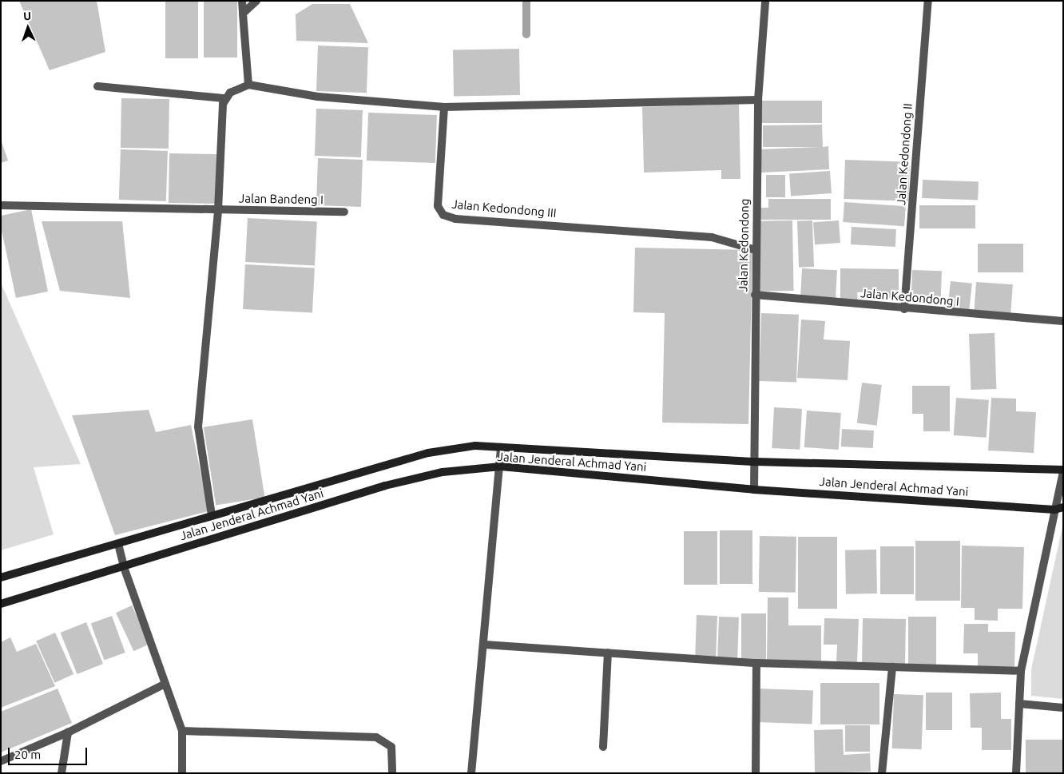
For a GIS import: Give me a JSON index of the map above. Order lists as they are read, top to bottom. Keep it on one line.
{"streets":{"main road":["Jalan Jenderal Achmad Yani"],"street":["Jalan Kedondong II","Jalan Bandeng I","Jalan Kedondong III","Jalan Kedondong","Jalan Kedondong I"]},"crossings":[["Jalan Kedondong II","Jalan Kedondong I"],["Jalan Kedondong III","Jalan Kedondong"],["Jalan Kedondong","Jalan Kedondong I"],["Jalan Kedondong","Jalan Jenderal Achmad Yani"]],"scale_bar":"20 m","north":"top"}
